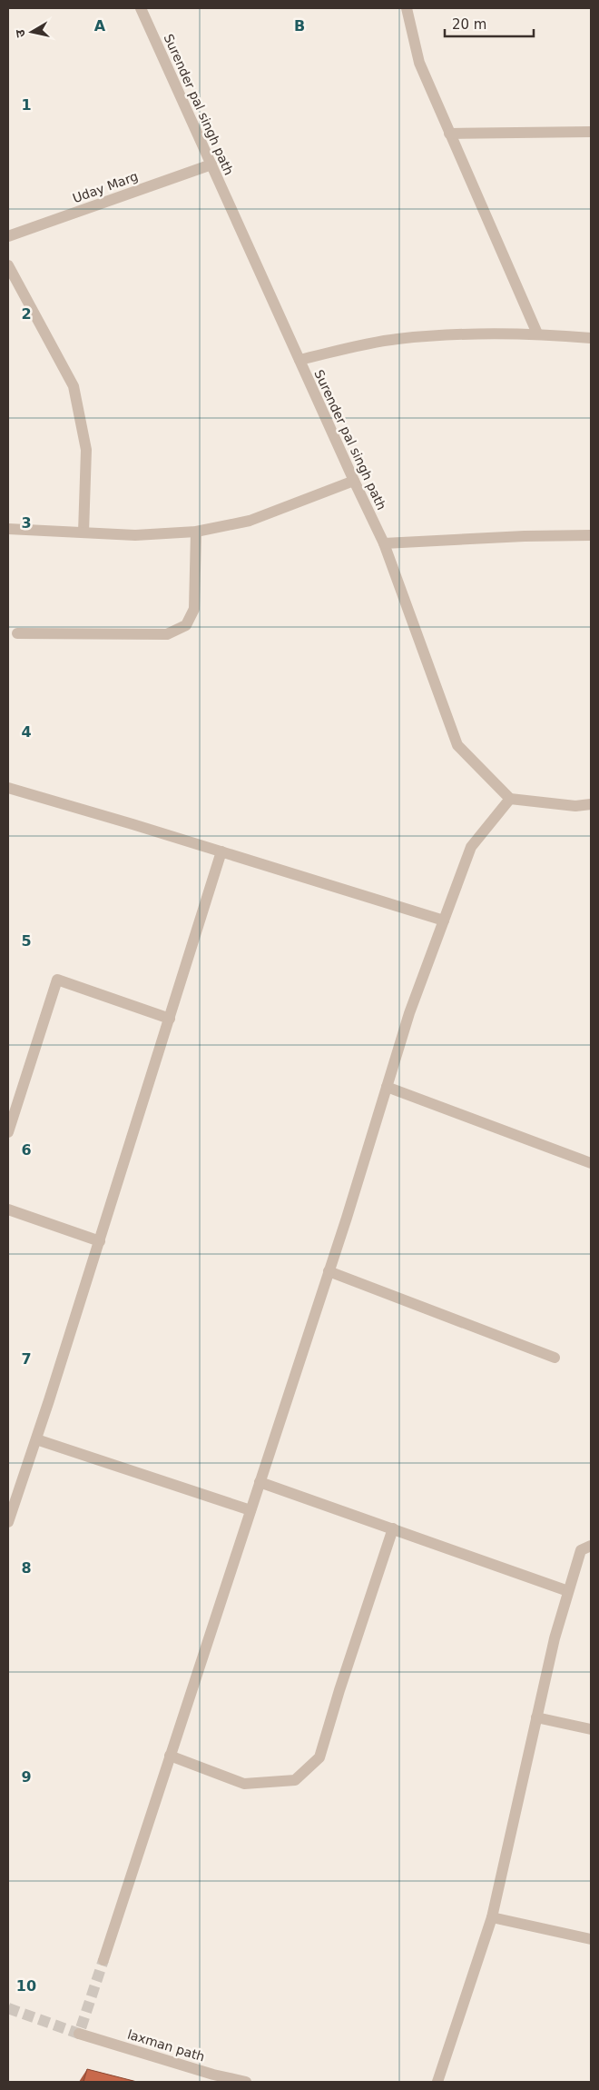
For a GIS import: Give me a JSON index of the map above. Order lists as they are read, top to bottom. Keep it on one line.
{"streets":{"street":["Surender pal singh path","Uday Marg","laxman path"]},"crossings":[["Surender pal singh path","Uday Marg"]],"scale_bar":"20 m","north":"left","grid":{"columns":["A","B"],"rows":["1","2","3","4","5","6","7","8","9","10"]}}
